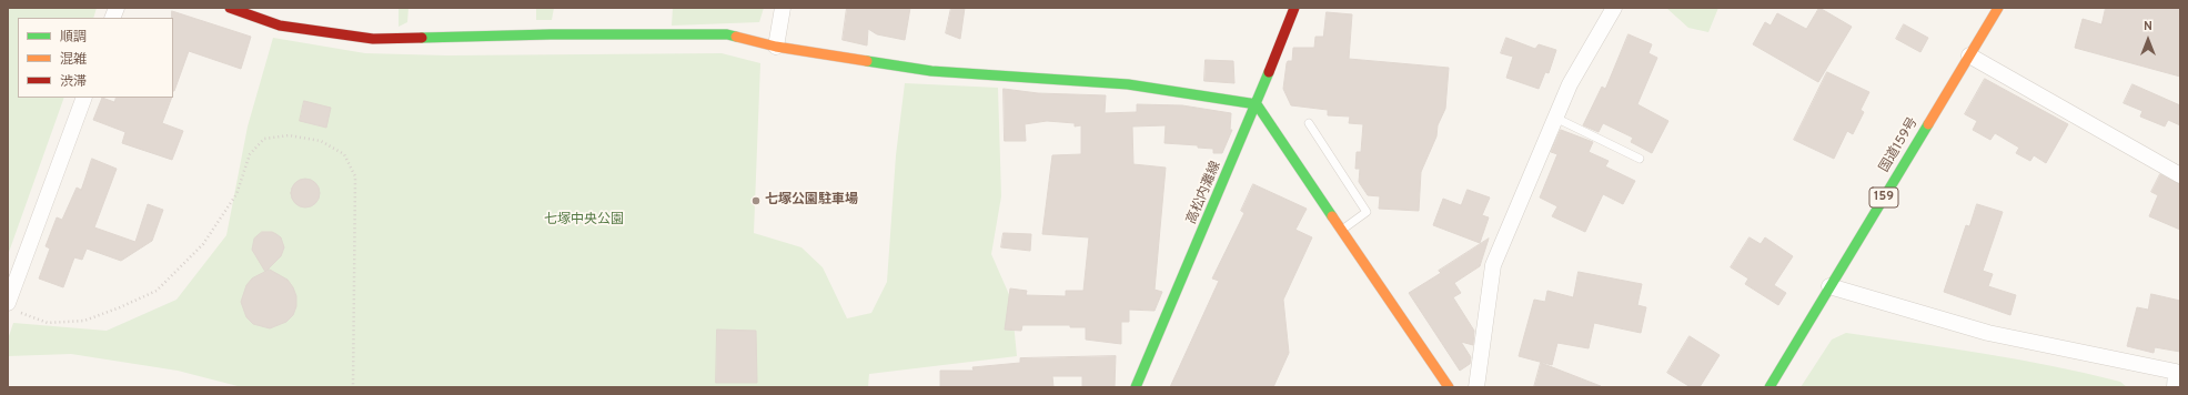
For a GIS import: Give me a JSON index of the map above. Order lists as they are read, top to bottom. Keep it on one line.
{"streets":{"main road":["国道159号","高松内灘線","159"]},"parks":["七塚中央公園"],"places":["七塚公園駐車場"],"legend":["順調","混雑","渋滞"],"north":"top"}
